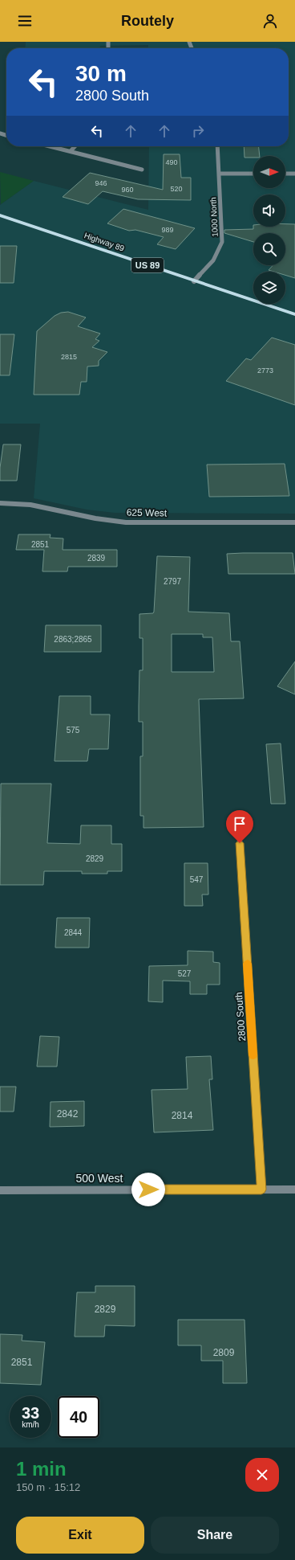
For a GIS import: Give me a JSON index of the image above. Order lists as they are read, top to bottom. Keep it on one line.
{"streets":{"main road":["Highway 89","US 89"],"street":["1000 North","625 West","2800 South","500 West"]},"crossings":[["1000 North","Highway 89"],["2800 South","500 West"]],"house_numbers":["490","946","520","960","989","2815","2773","2851","2839","2797","2863;2865","575","2829","547","2844","527","2842","2814","2829","2809","2851"],"north":"right","page":{"header":"Routely","turn":["30 m","2800 South"],"speed":"33 km/h","limit":"40","heading":["1 min","150 m · 15:12"],"buttons":["Exit","Share"]}}
